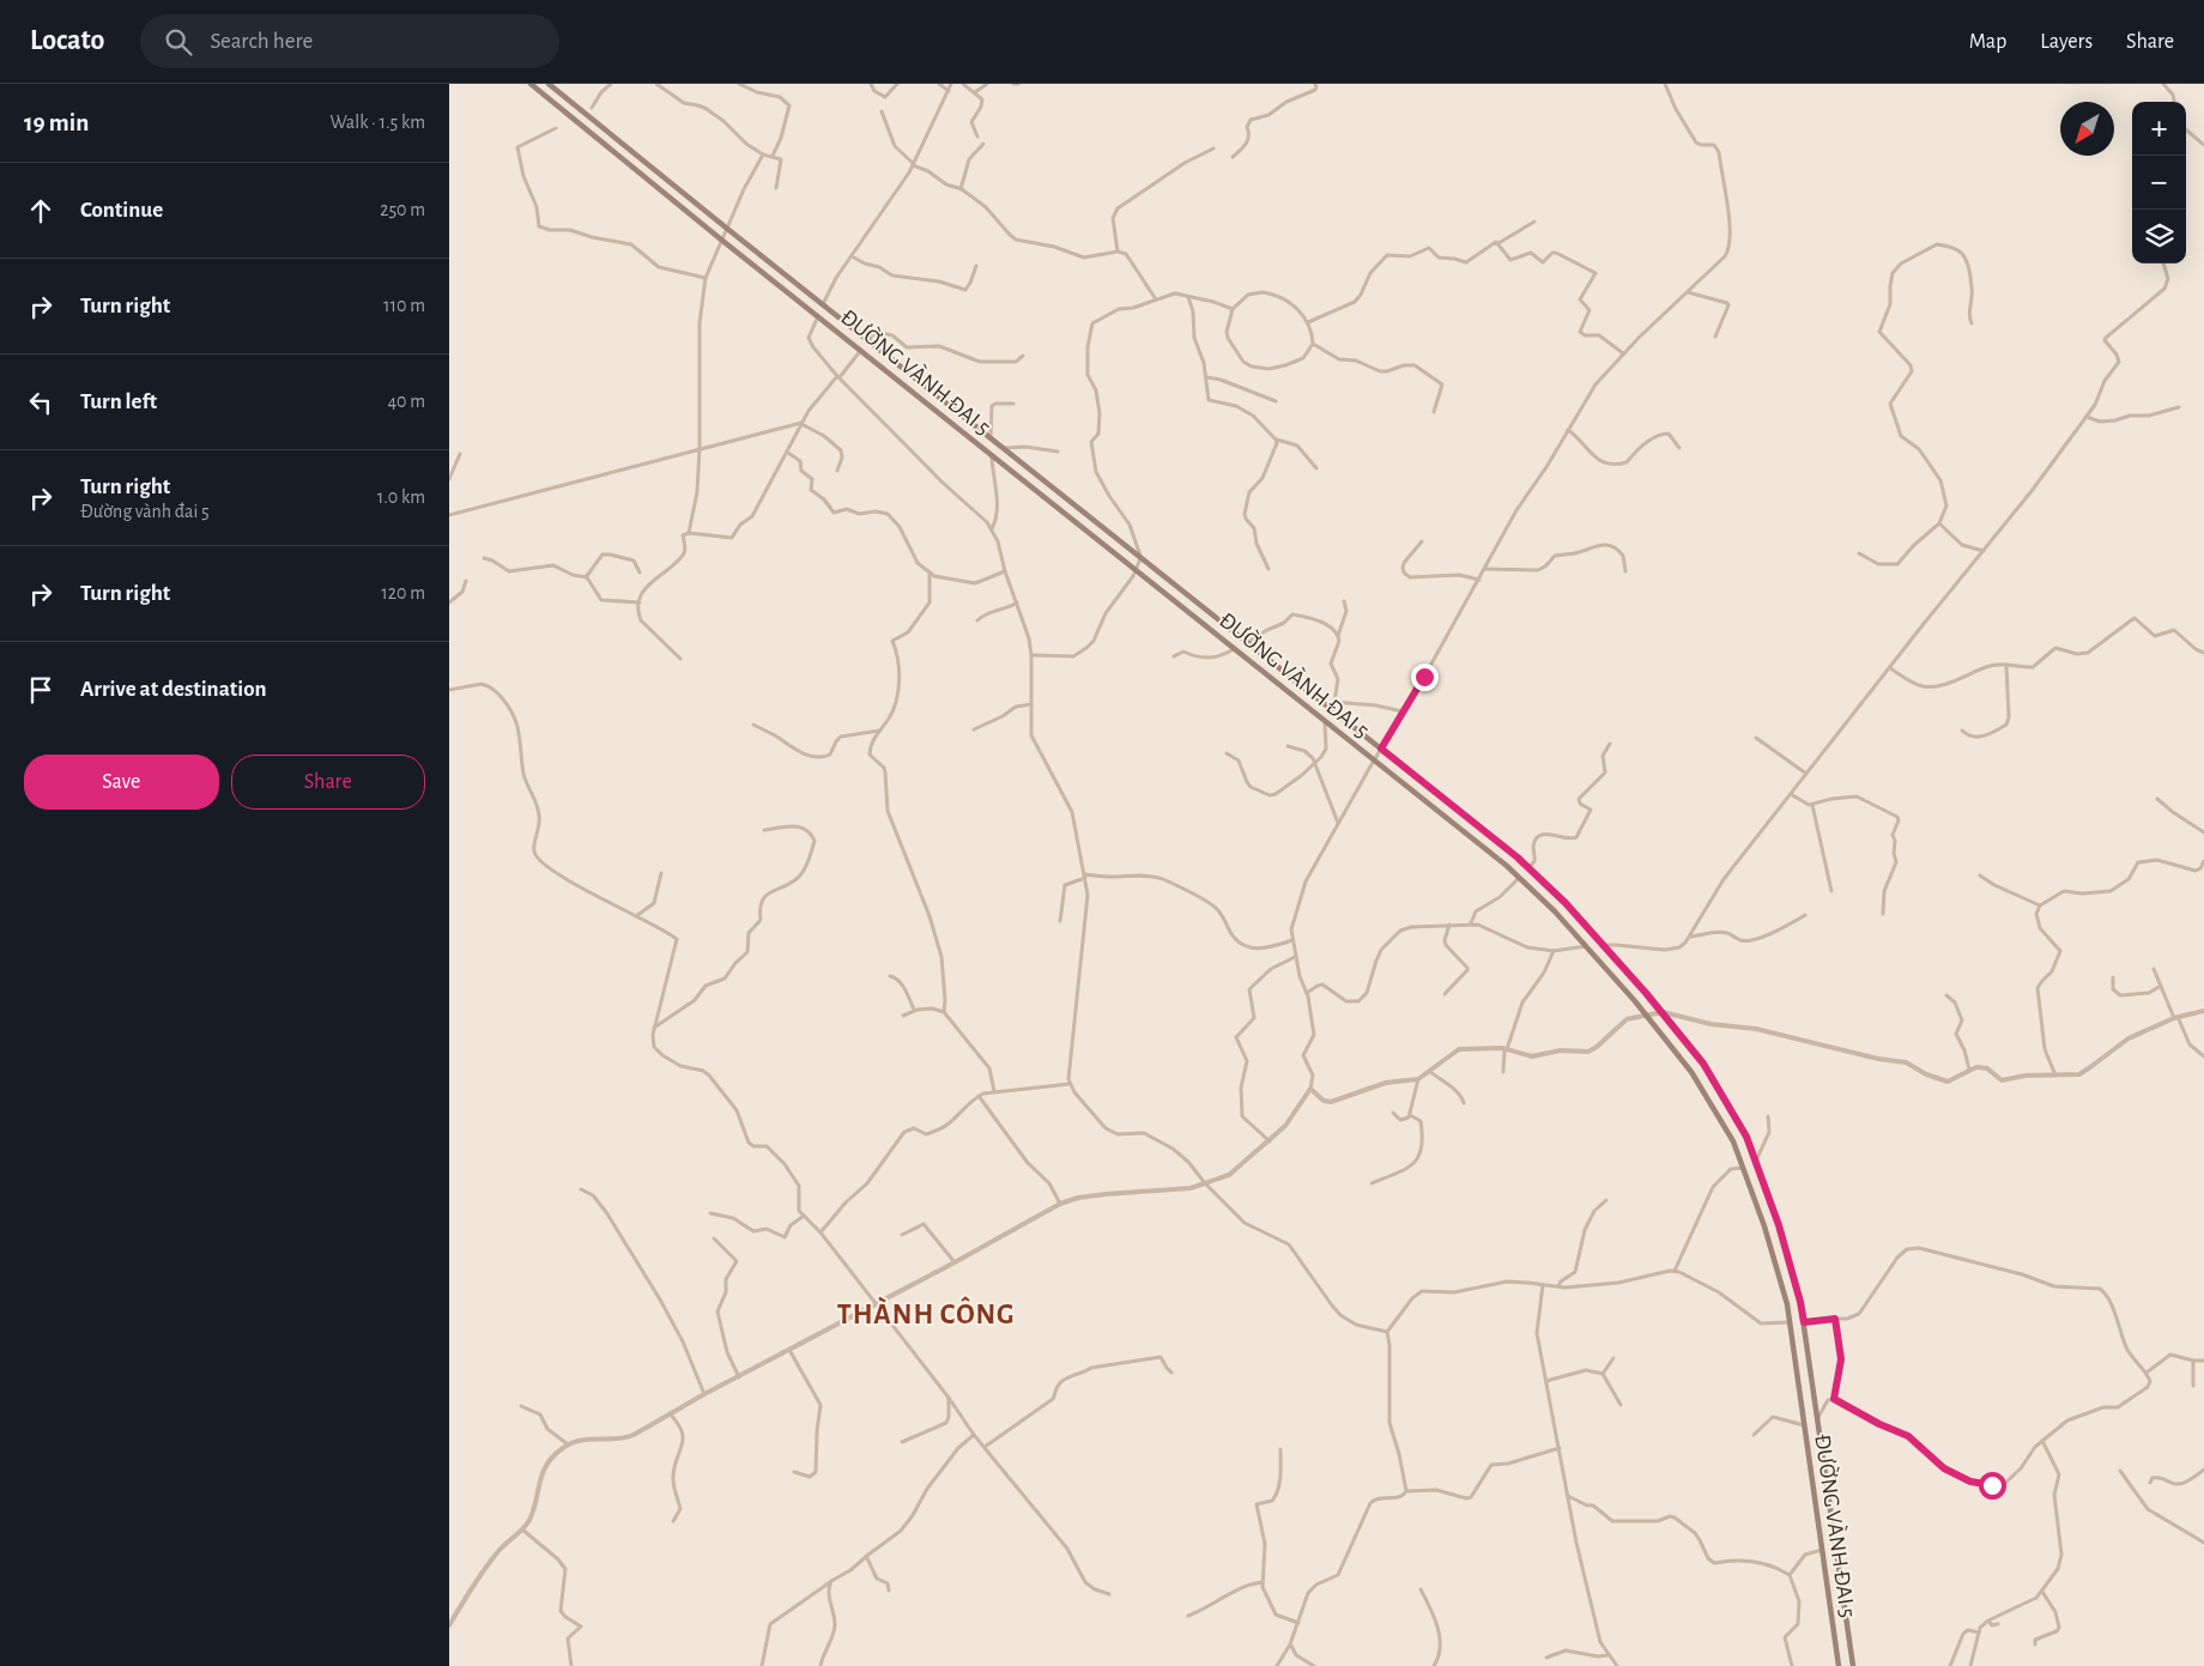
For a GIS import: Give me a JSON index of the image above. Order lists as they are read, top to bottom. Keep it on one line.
{"streets":{"main road":["ĐƯỜNG VÀNH ĐAI 5"]},"districts":["THÀNH CÔNG"],"north":"bottom left","page":{"header":"Locato","search":"Search here","nav":["Map","Layers","Share"],"heading":["19 min","Walk · 1.5 km"],"map_buttons":["+","−"],"list":[["Continue","250 m"],["Turn right","110 m"],["Turn left","40 m"],["Turn right","Đường vành đai 5","1.0 km"],["Turn right","120 m"],"Arrive at destination"],"buttons":["Save","Share"]}}
